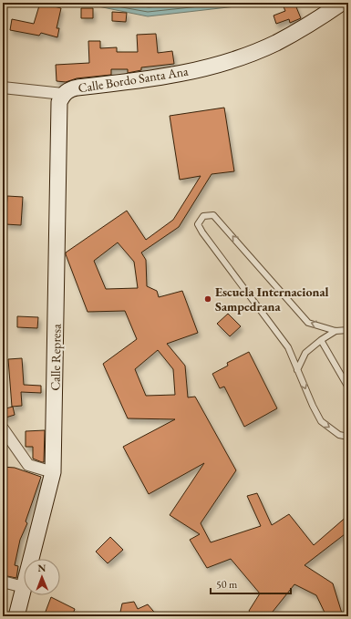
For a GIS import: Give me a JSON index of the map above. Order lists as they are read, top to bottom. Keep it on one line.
{"streets":{"street":["Calle Bordo Santa Ana","Calle Represa"]},"crossings":[["Calle Bordo Santa Ana","Calle Represa"]],"places":["Escuela Internacional Sampedrana"],"scale_bar":"50 m","north":"top"}
